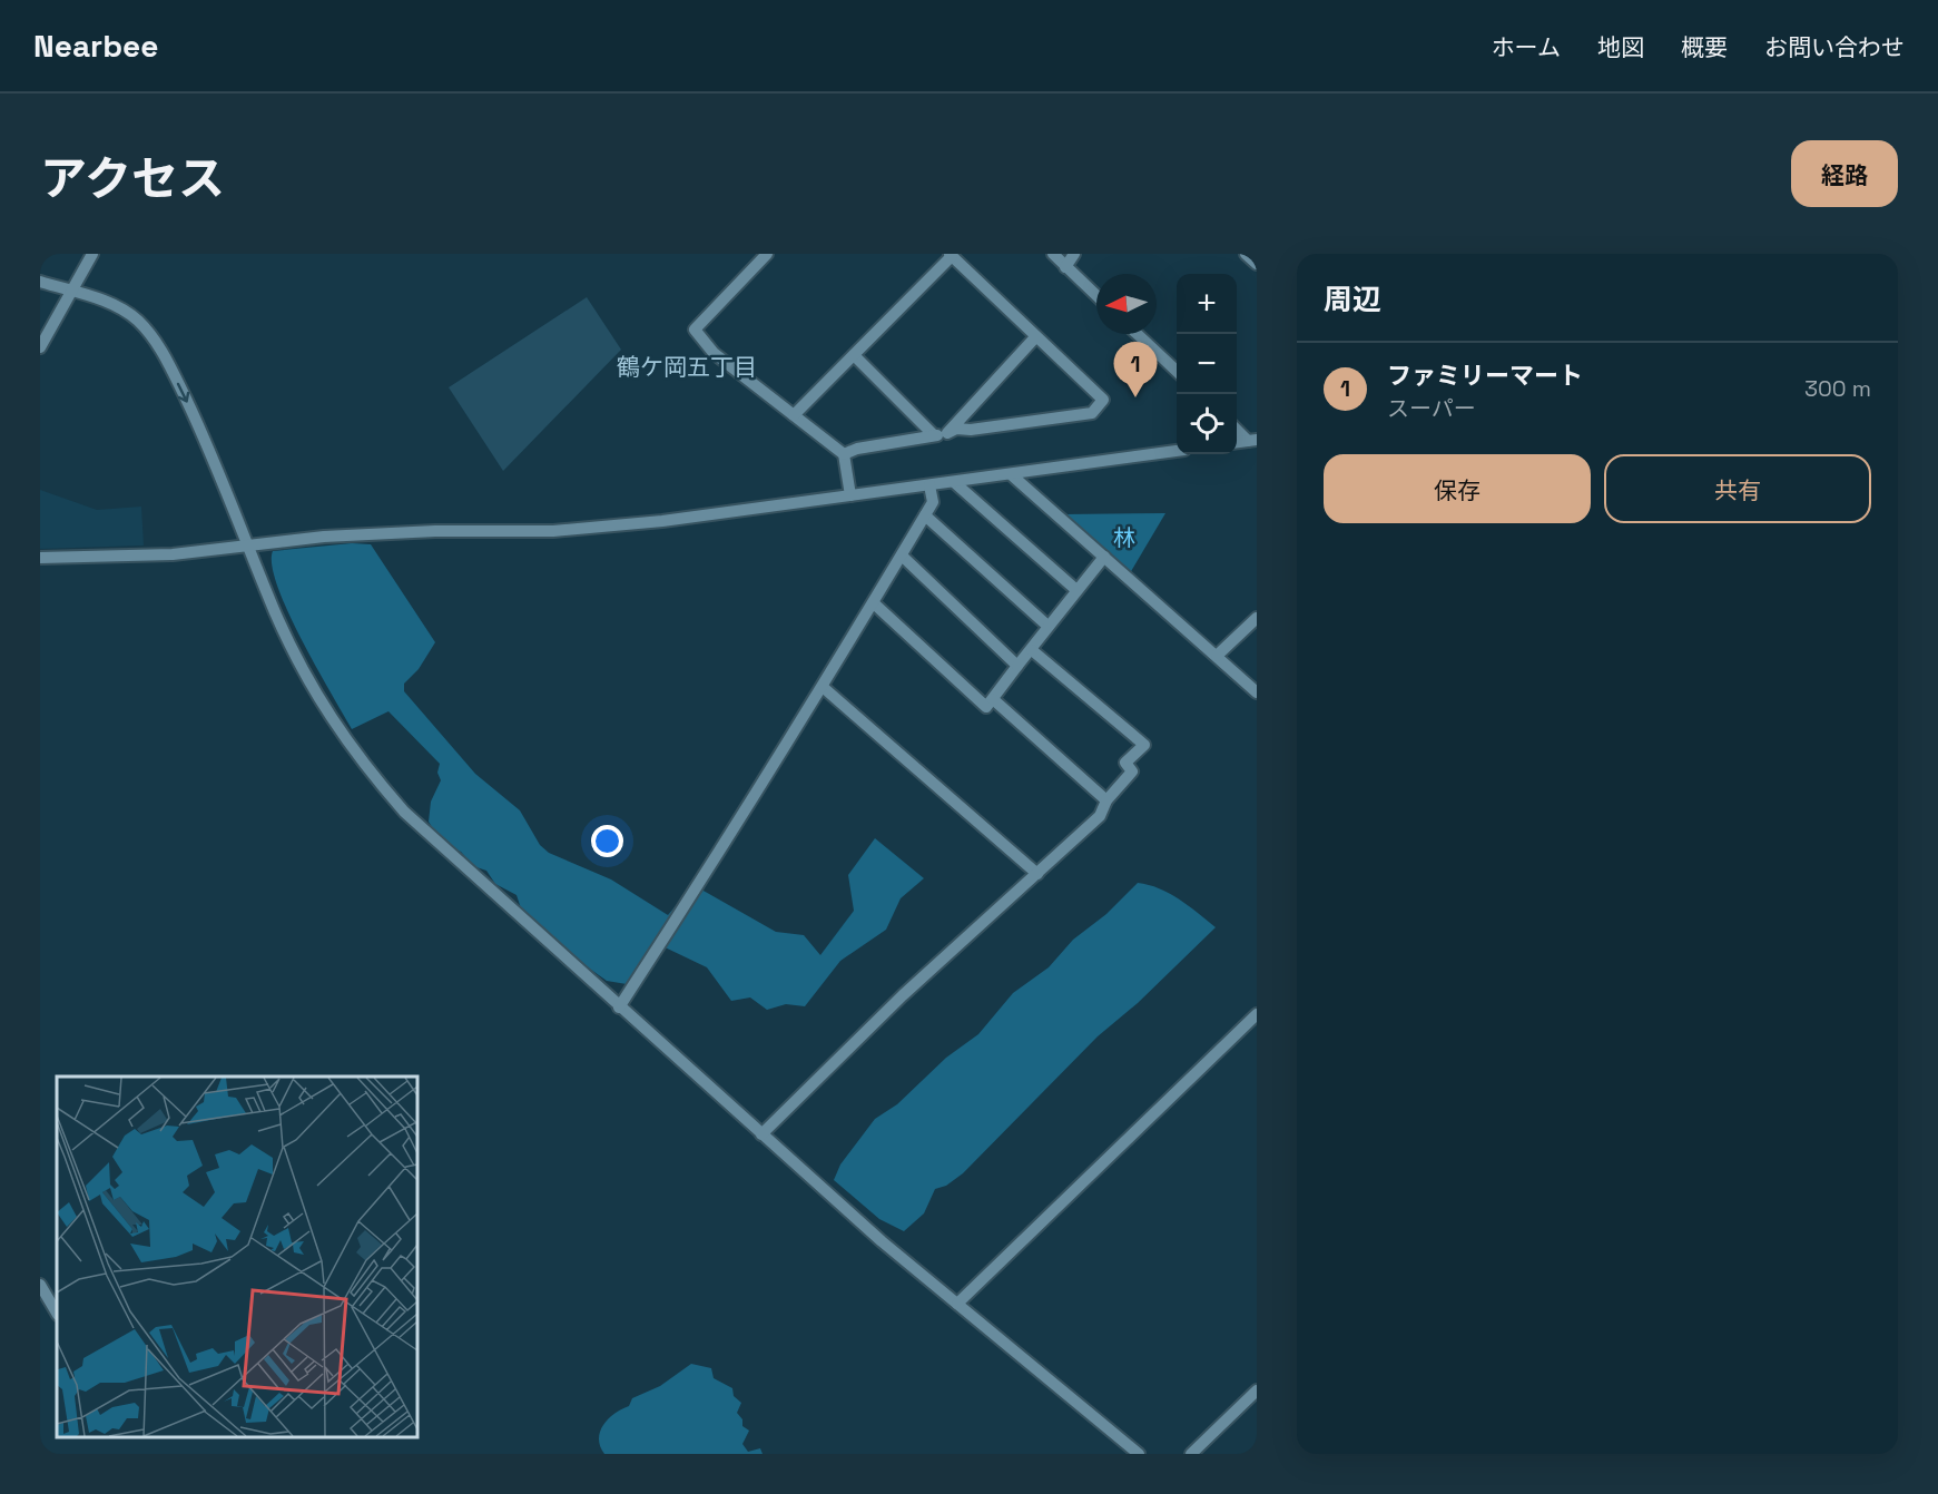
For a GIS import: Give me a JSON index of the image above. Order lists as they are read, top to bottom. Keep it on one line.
{"districts":["鶴ケ岡五丁目"],"parks":["林"],"north":"left","page":{"header":"Nearbee","nav":["ホーム","地図","概要","お問い合わせ"],"title":"アクセス","buttons":["経路",["保存","共有"]],"heading":"周辺","map_buttons":["+","−"],"list":[{"mark":"1","name":"ファミリーマート","note":"スーパー","value":"300 m"}],"pins":"1"}}
